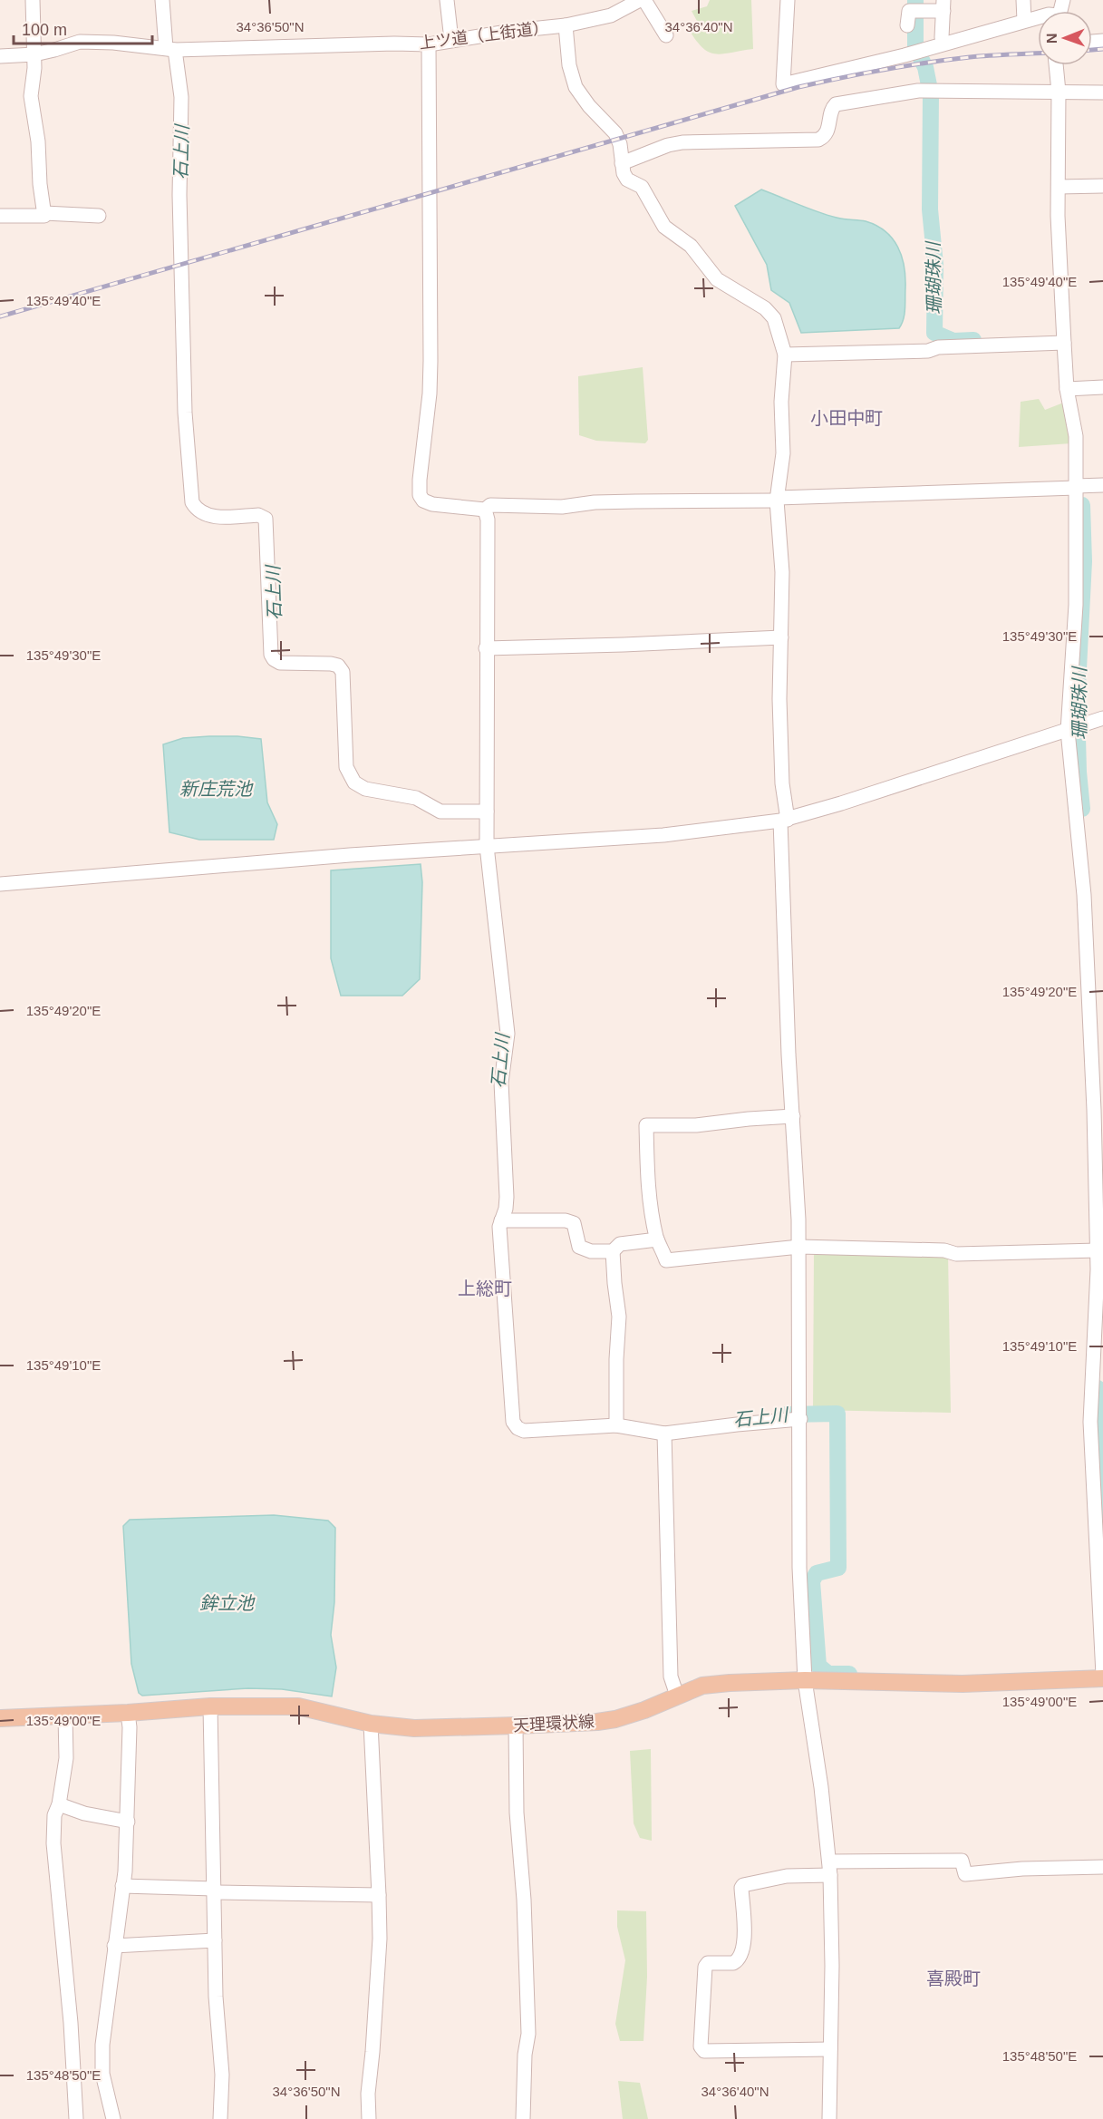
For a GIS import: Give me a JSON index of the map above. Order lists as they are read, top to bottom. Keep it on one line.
{"streets":{"main road":["天理環状線"],"street":["上ツ道（上街道）"]},"districts":["小田中町","上総町","喜殿町"],"water":["石上川","珊瑚珠川","新庄荒池","鉾立池"],"scale_bar":"100 m","north":"left","coordinates":["34°36'50\"N","34°36'40\"N","135°49'40\"E","135°49'30\"E","135°49'20\"E","135°49'10\"E","135°49'00\"E","135°48'50\"E"]}
